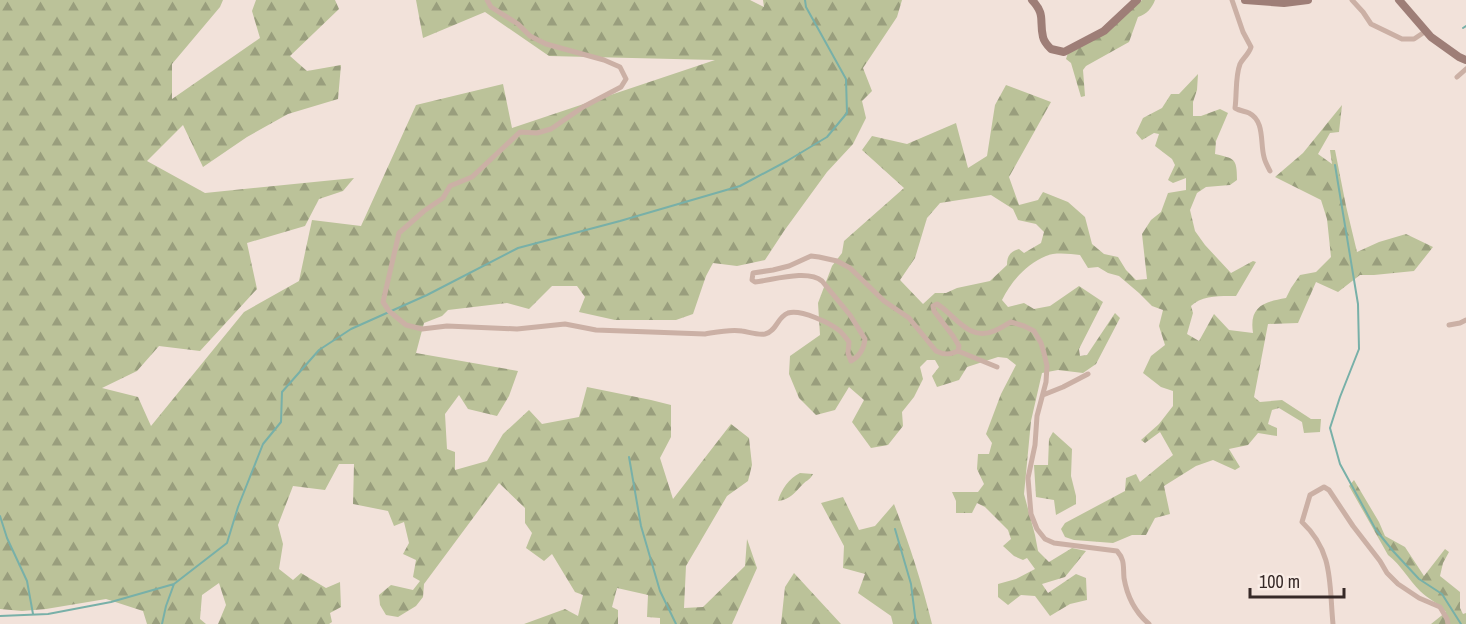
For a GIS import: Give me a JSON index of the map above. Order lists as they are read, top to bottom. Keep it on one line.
{"scale_bar":"100 m"}
